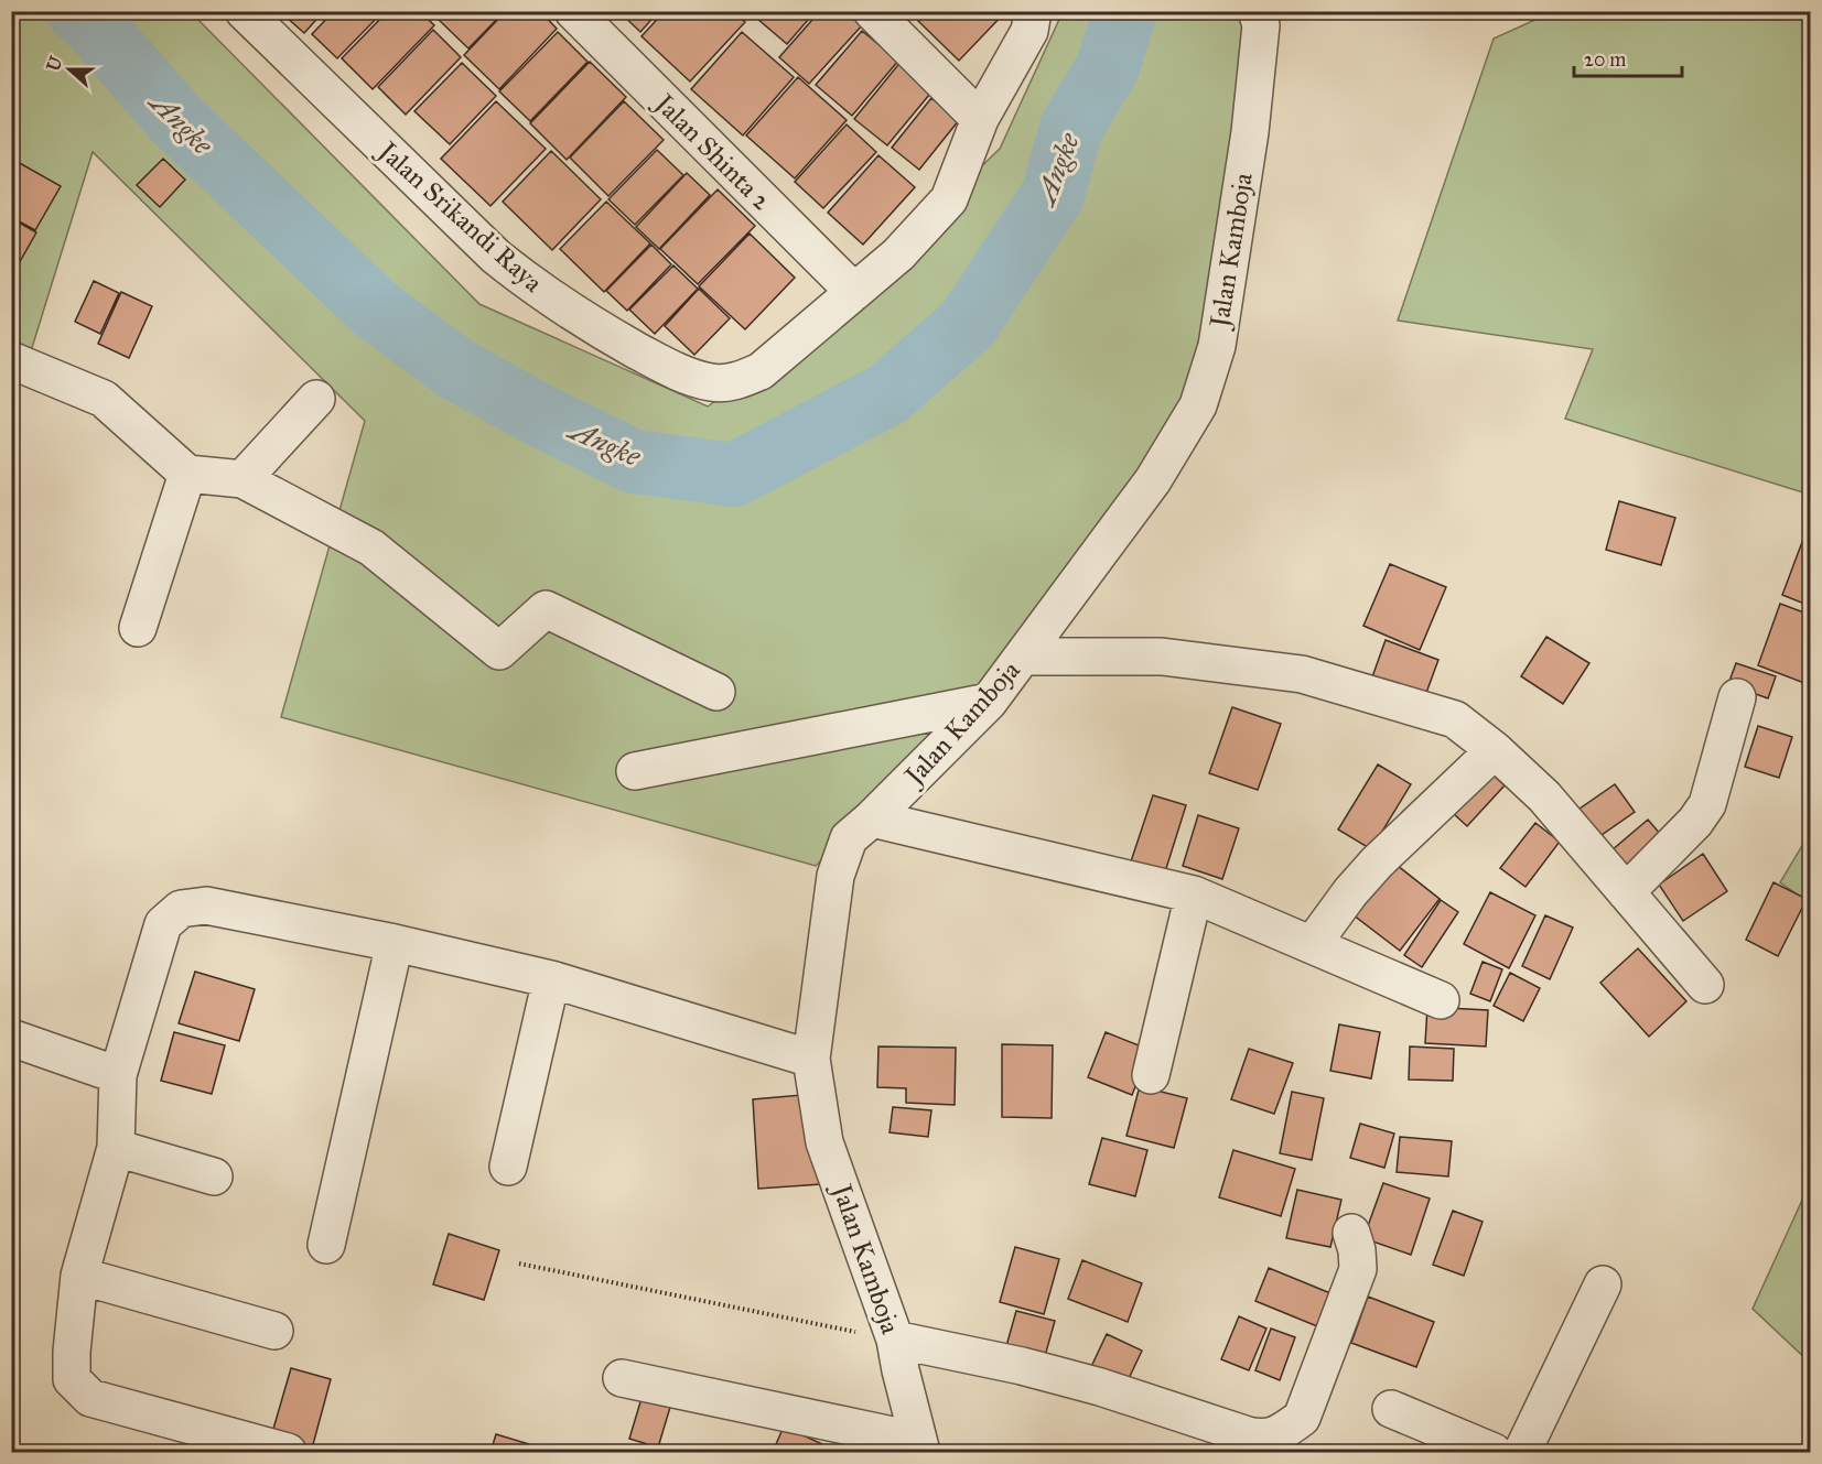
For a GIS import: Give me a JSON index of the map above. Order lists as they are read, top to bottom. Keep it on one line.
{"streets":{"street":["Jalan Shinta 2","Jalan Srikandi Raya","Jalan Kamboja"]},"crossings":[["Jalan Shinta 2","Jalan Srikandi Raya"]],"water":["Angke"],"scale_bar":"20 m","north":"left"}
